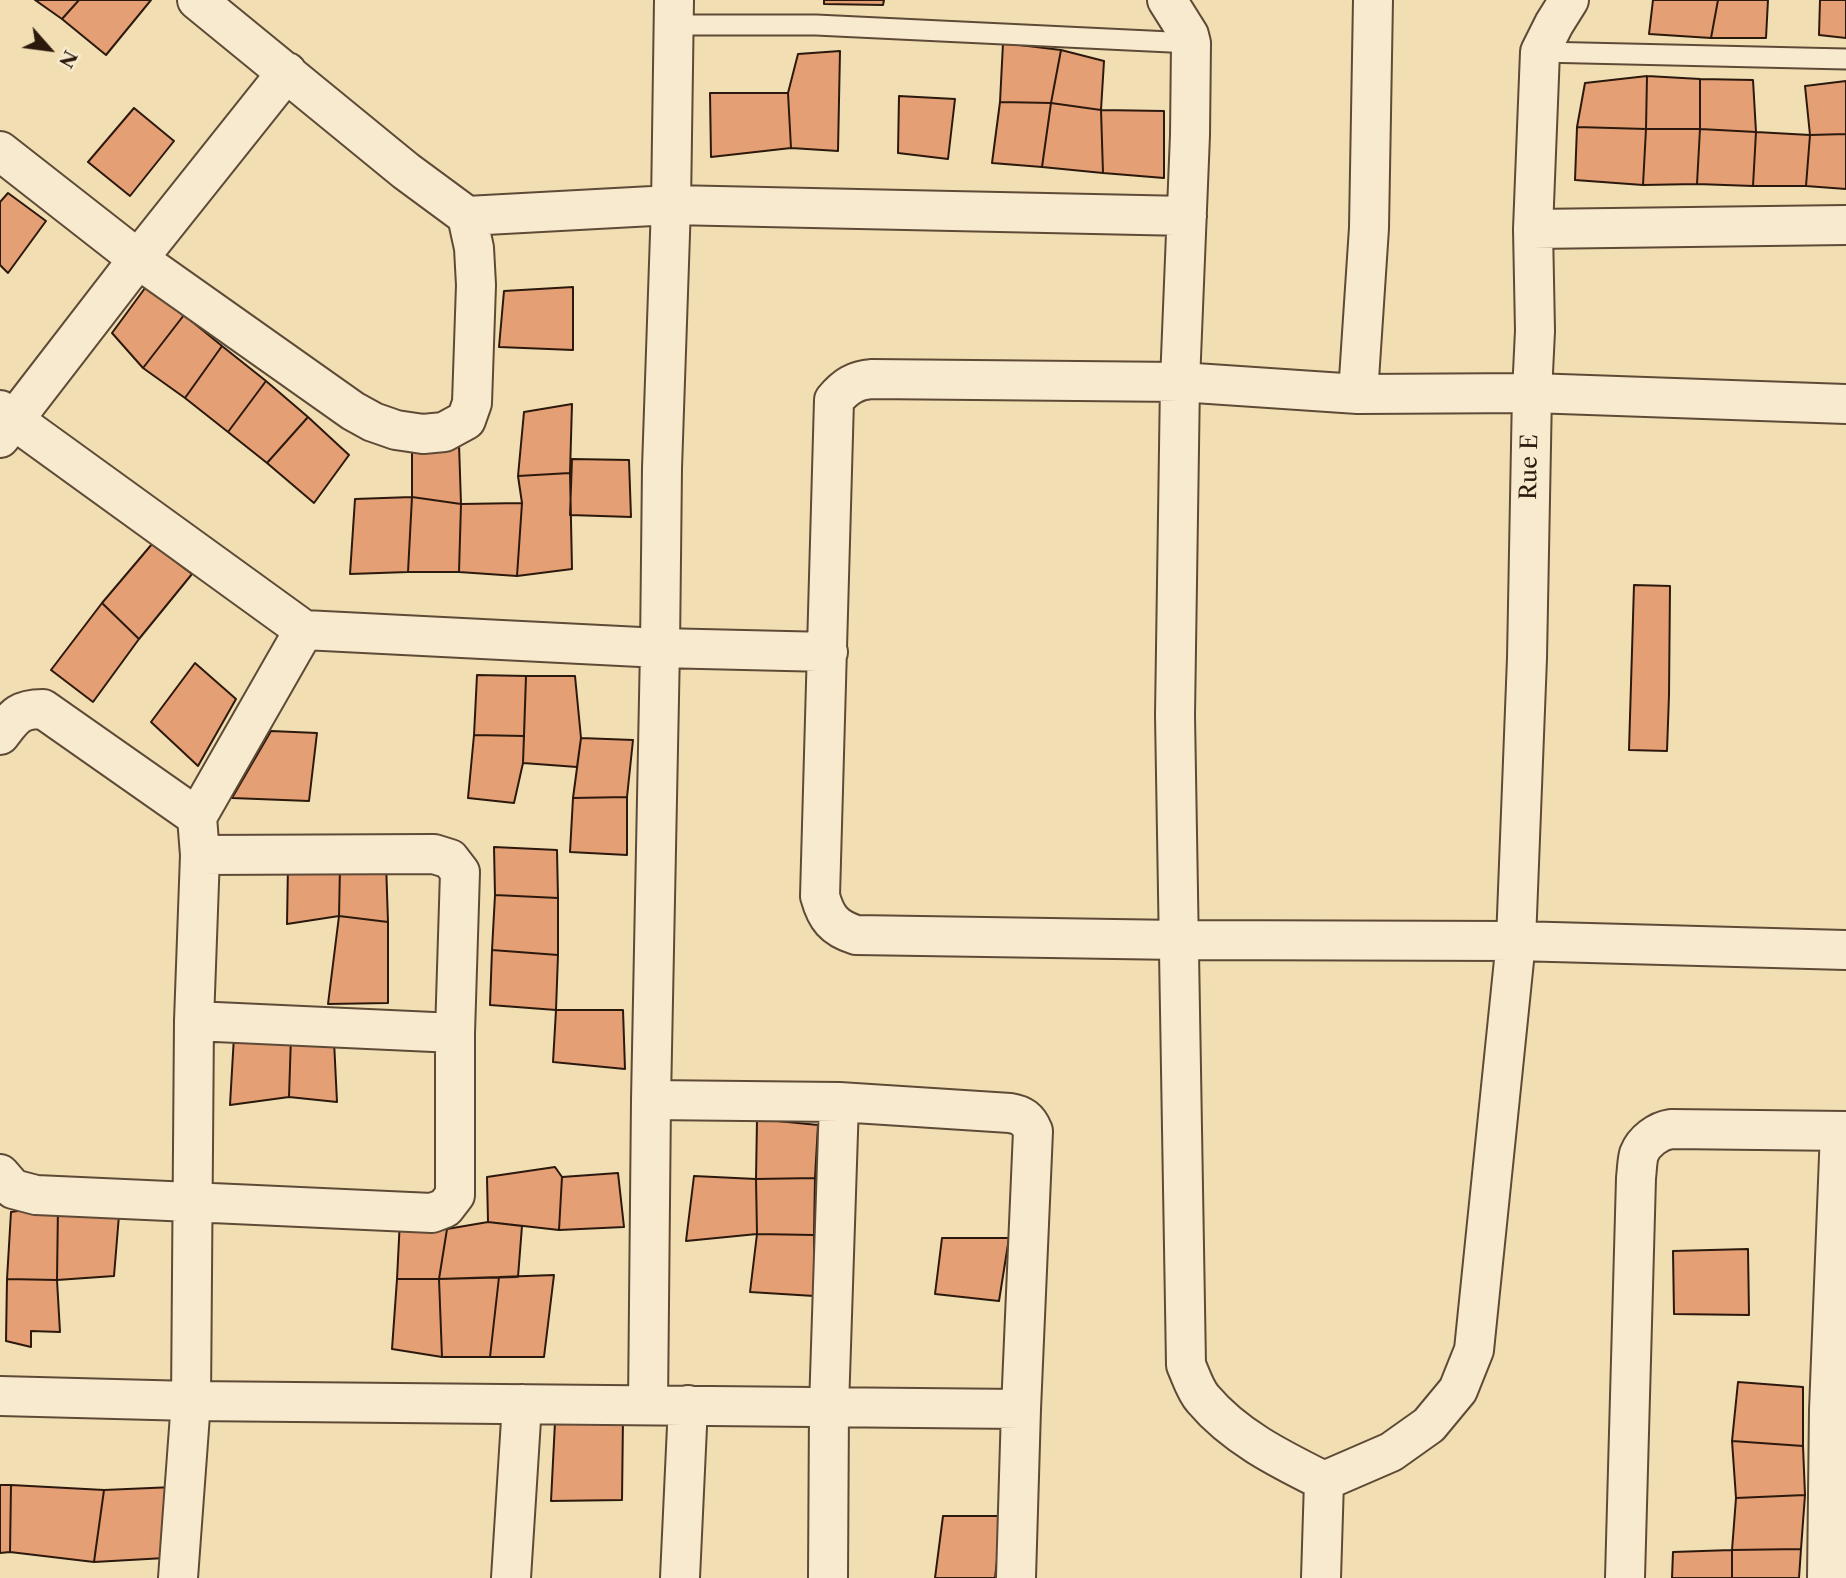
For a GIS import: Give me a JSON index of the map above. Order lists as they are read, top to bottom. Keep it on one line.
{"streets":{"street":["Rue E"]},"north":"bottom right"}
